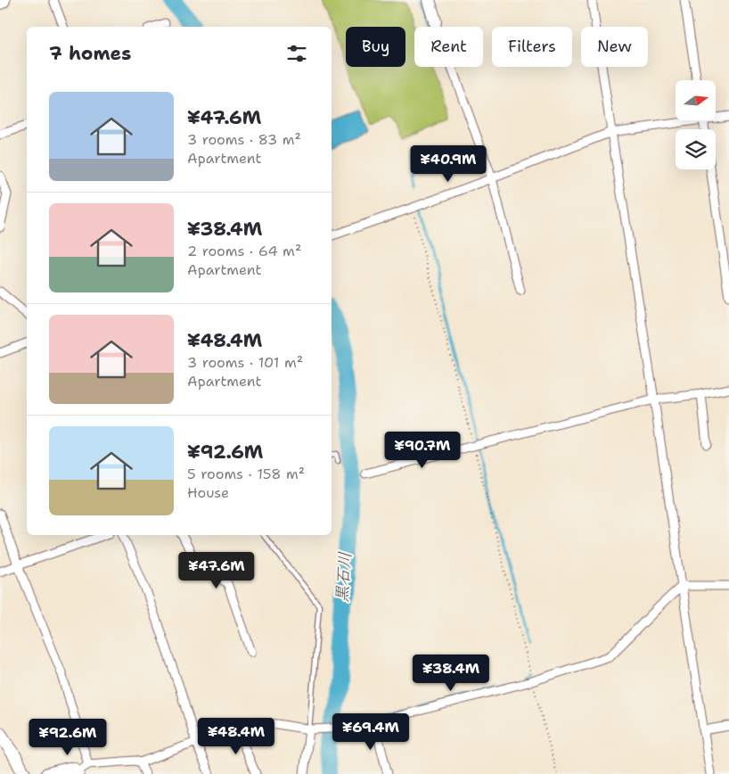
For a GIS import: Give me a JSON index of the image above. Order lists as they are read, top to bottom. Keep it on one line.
{"water":["黒石川"],"north":"right","page":{"chip":["Buy","Rent","Filters","New"],"heading":"7 homes","list":[{"name":"¥47.6M","note":"3 rooms · 83 m² · Apartment"},{"name":"¥38.4M","note":"2 rooms · 64 m² · Apartment"},{"name":"¥48.4M","note":"3 rooms · 101 m² · Apartment"},{"name":"¥92.6M","note":"5 rooms · 158 m² · House"}],"price":["¥40.9M","¥90.7M","¥47.6M","¥38.4M","¥69.4M","¥48.4M","¥92.6M"]}}
